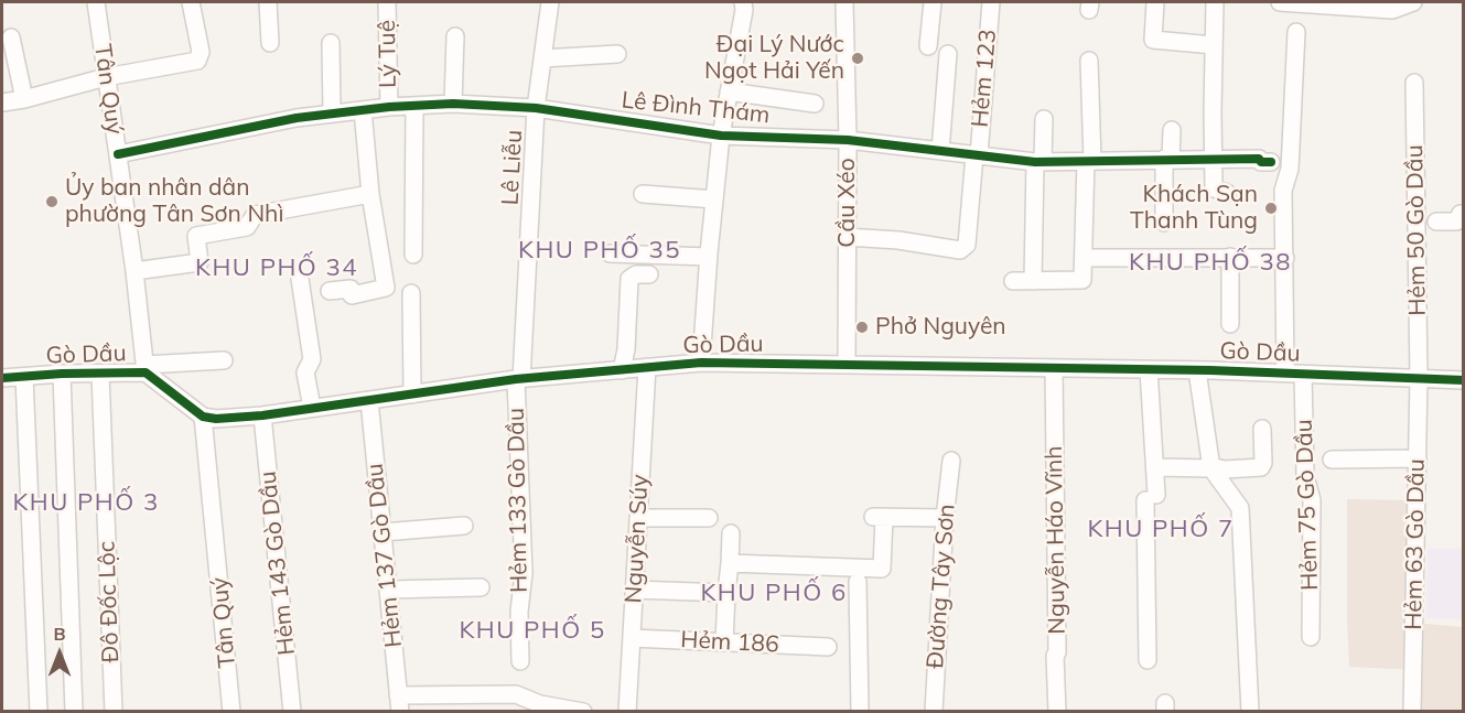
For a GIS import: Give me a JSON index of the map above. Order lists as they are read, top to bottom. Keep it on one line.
{"streets":{"street":["Lý Tuệ","Hẻm 123","Tân Quý","Lê Đình Thám","Lê Liễu","Cầu Xéo","Hẻm 50 Gò Dầu","Gò Dầu","Hẻm 133 Gò Dầu","Hẻm 75 Gò Dầu","Nguyễn Súy","Nguyễn Háo Vĩnh","Hẻm 63 Gò Dầu","Hẻm 137 Gò Dầu","Hẻm 143 Gò Dầu","Đường Tây Sơn","Đô Đốc Lộc","Hẻm 186"]},"crossings":[["Lý Tuệ","Lê Đình Thám"],["Hẻm 123","Lê Đình Thám"],["Hẻm 123","Cầu Xéo"],["Tân Quý","Lê Đình Thám"],["Tân Quý","Gò Dầu"],["Lê Đình Thám","Lê Liễu"],["Lê Đình Thám","Cầu Xéo"],["Lê Liễu","Gò Dầu"],["Lê Liễu","Hẻm 133 Gò Dầu"],["Cầu Xéo","Gò Dầu"],["Hẻm 50 Gò Dầu","Gò Dầu"],["Hẻm 50 Gò Dầu","Hẻm 63 Gò Dầu"],["Gò Dầu","Hẻm 133 Gò Dầu"],["Gò Dầu","Hẻm 75 Gò Dầu"],["Gò Dầu","Nguyễn Súy"],["Gò Dầu","Nguyễn Háo Vĩnh"],["Gò Dầu","Hẻm 63 Gò Dầu"],["Gò Dầu","Hẻm 137 Gò Dầu"],["Gò Dầu","Hẻm 143 Gò Dầu"],["Gò Dầu","Đô Đốc Lộc"],["Nguyễn Súy","Hẻm 186"]],"districts":["KHU PHỐ 35","KHU PHỐ 38","KHU PHỐ 34","KHU PHỐ 3","KHU PHỐ 7","KHU PHỐ 6","KHU PHỐ 5"],"places":["Đại Lý Nước Ngọt Hải Yến","Ủy ban nhân dân phường Tân Sơn Nhì","Khách Sạn Thanh Tùng","Phở Nguyên"],"north":"top"}
